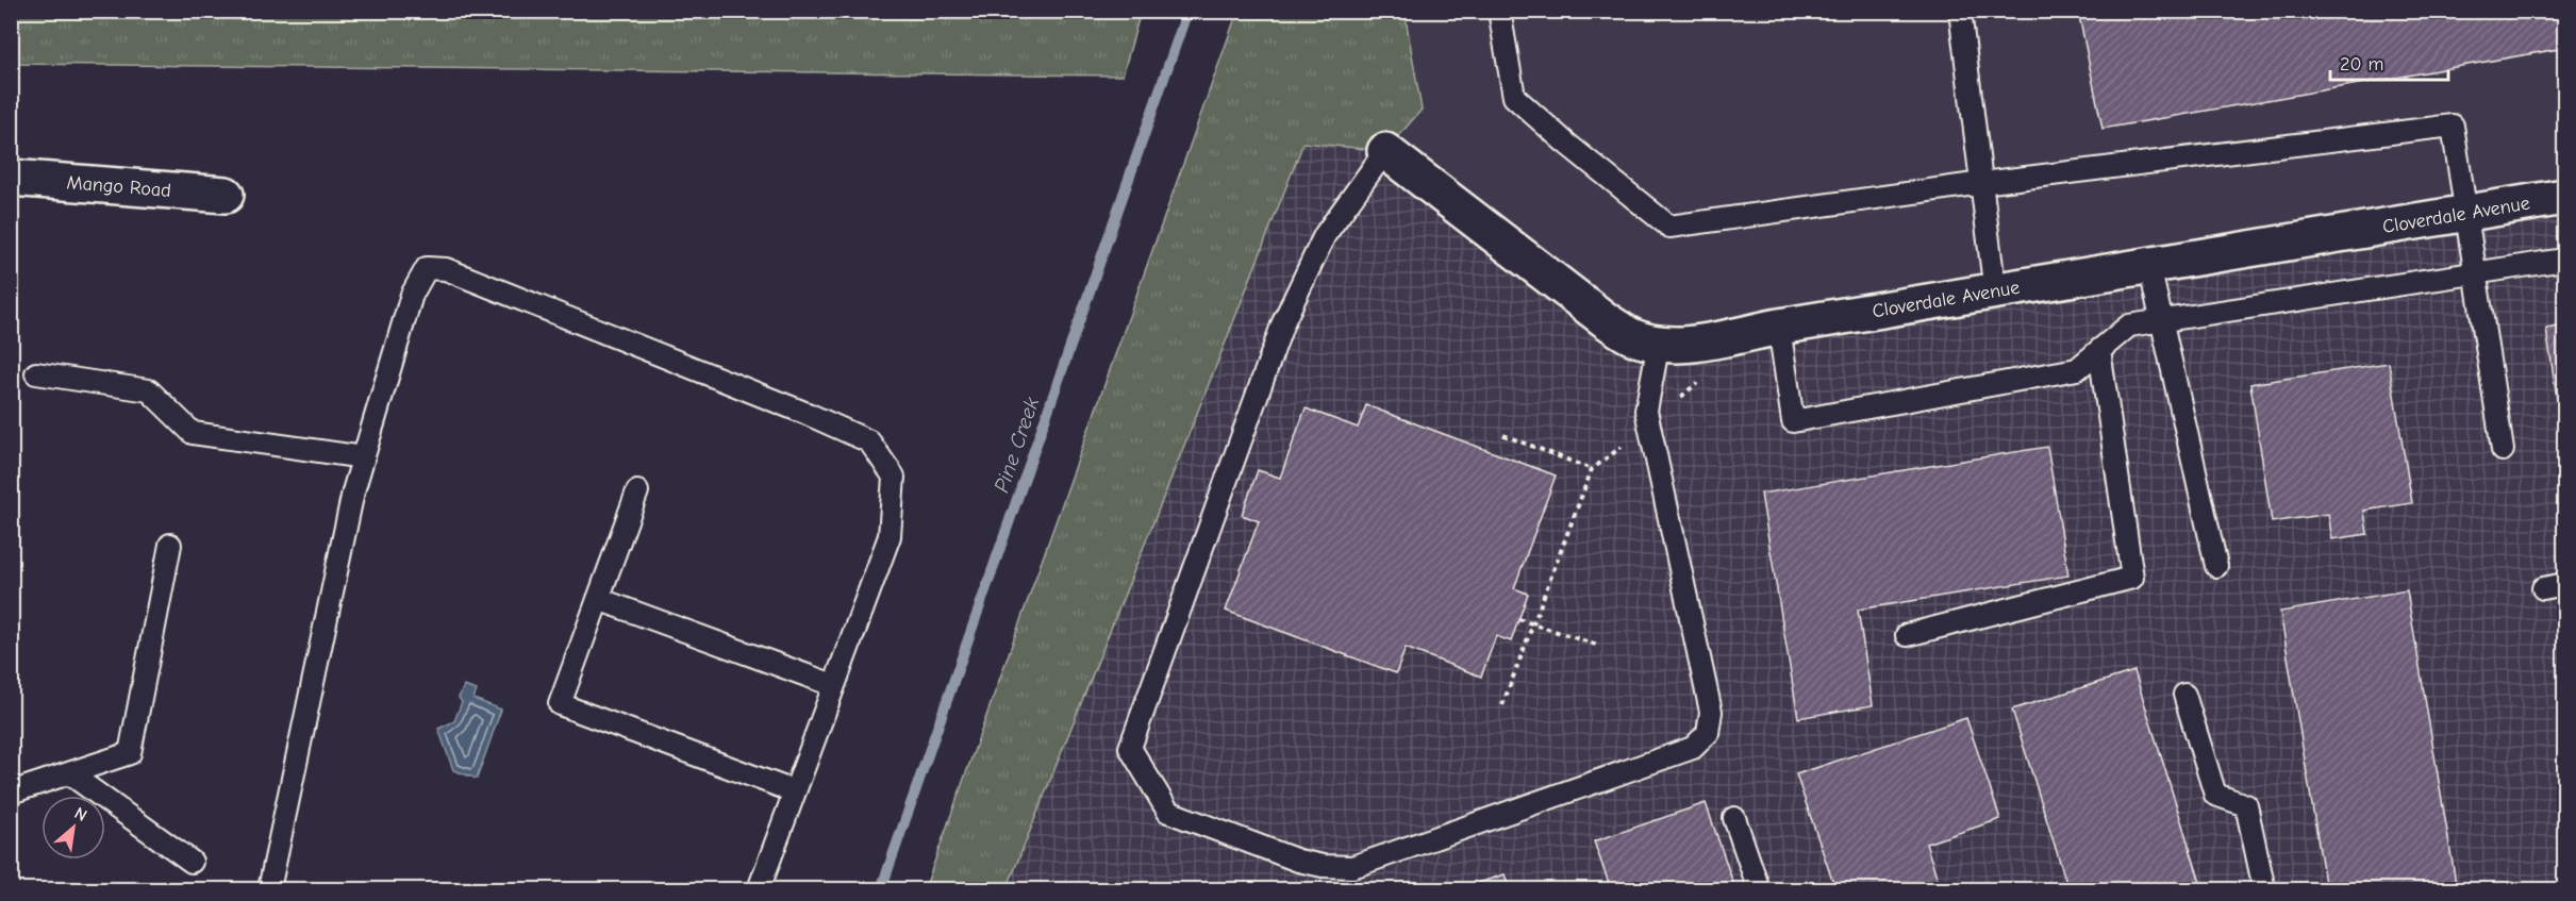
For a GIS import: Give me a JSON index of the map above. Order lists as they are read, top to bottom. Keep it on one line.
{"streets":{"street":["Mango Road","Cloverdale Avenue"]},"water":["Pine Creek"],"scale_bar":"20 m","north":"top right"}
